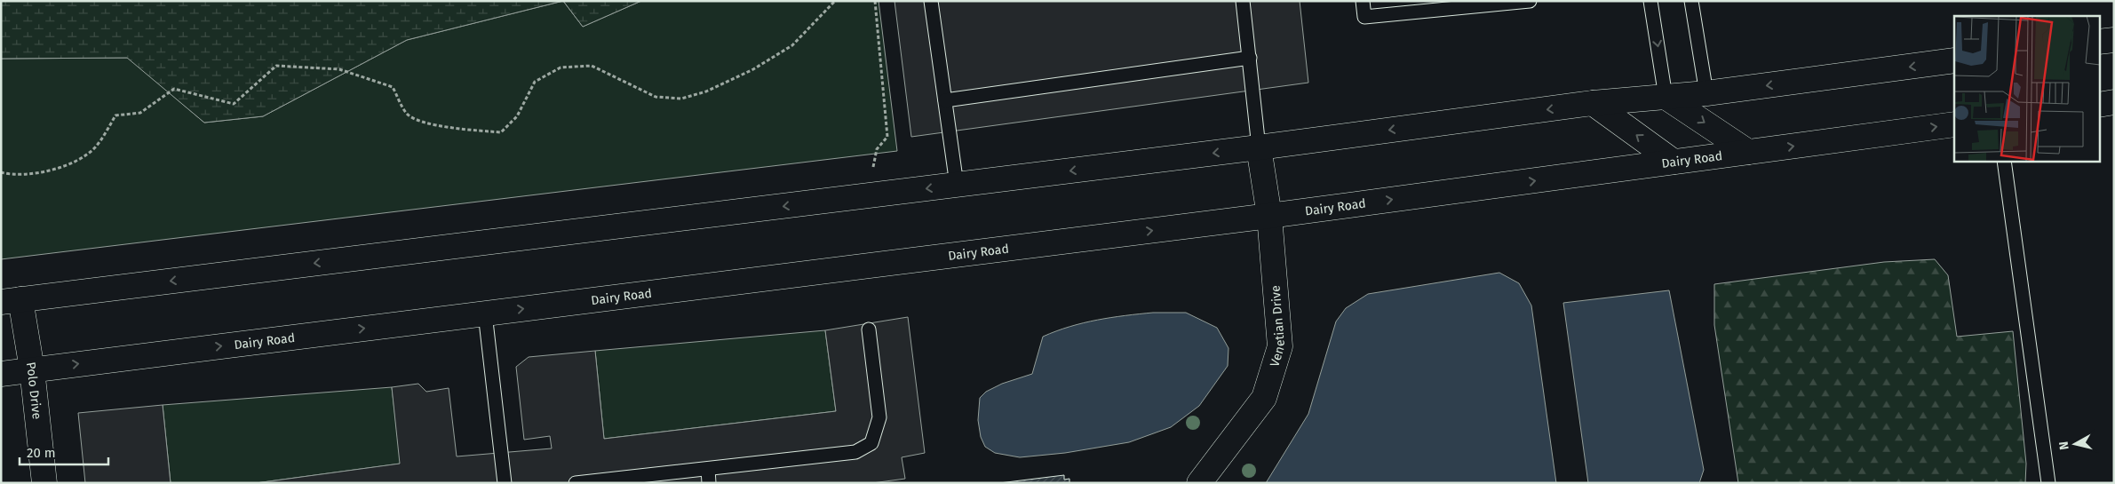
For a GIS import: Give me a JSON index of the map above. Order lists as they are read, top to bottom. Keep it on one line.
{"streets":{"street":["Dairy Road","Venetian Drive","Polo Drive"]},"crossings":[["Dairy Road","Venetian Drive"],["Dairy Road","Polo Drive"]],"scale_bar":"20 m","north":"left"}
